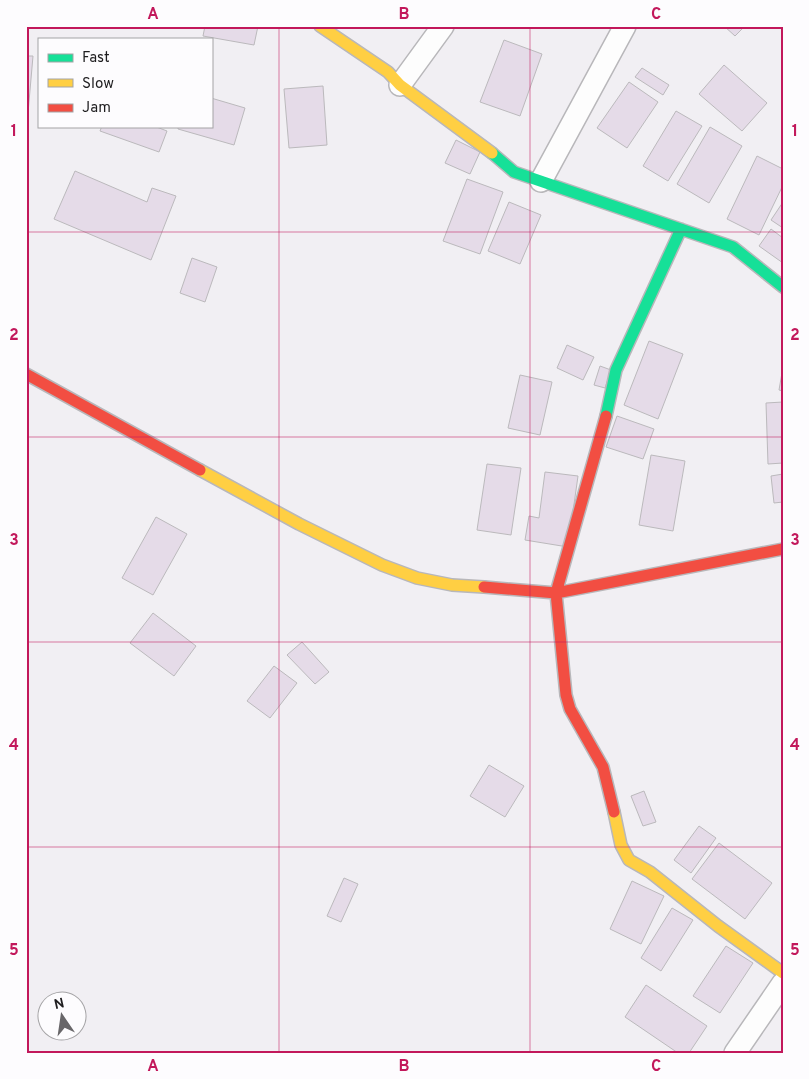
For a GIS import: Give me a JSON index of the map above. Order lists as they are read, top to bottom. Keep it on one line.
{"legend":["Fast","Slow","Jam"],"north":"top","grid":{"columns":["A","B","C"],"rows":["1","2","3","4","5"]}}
